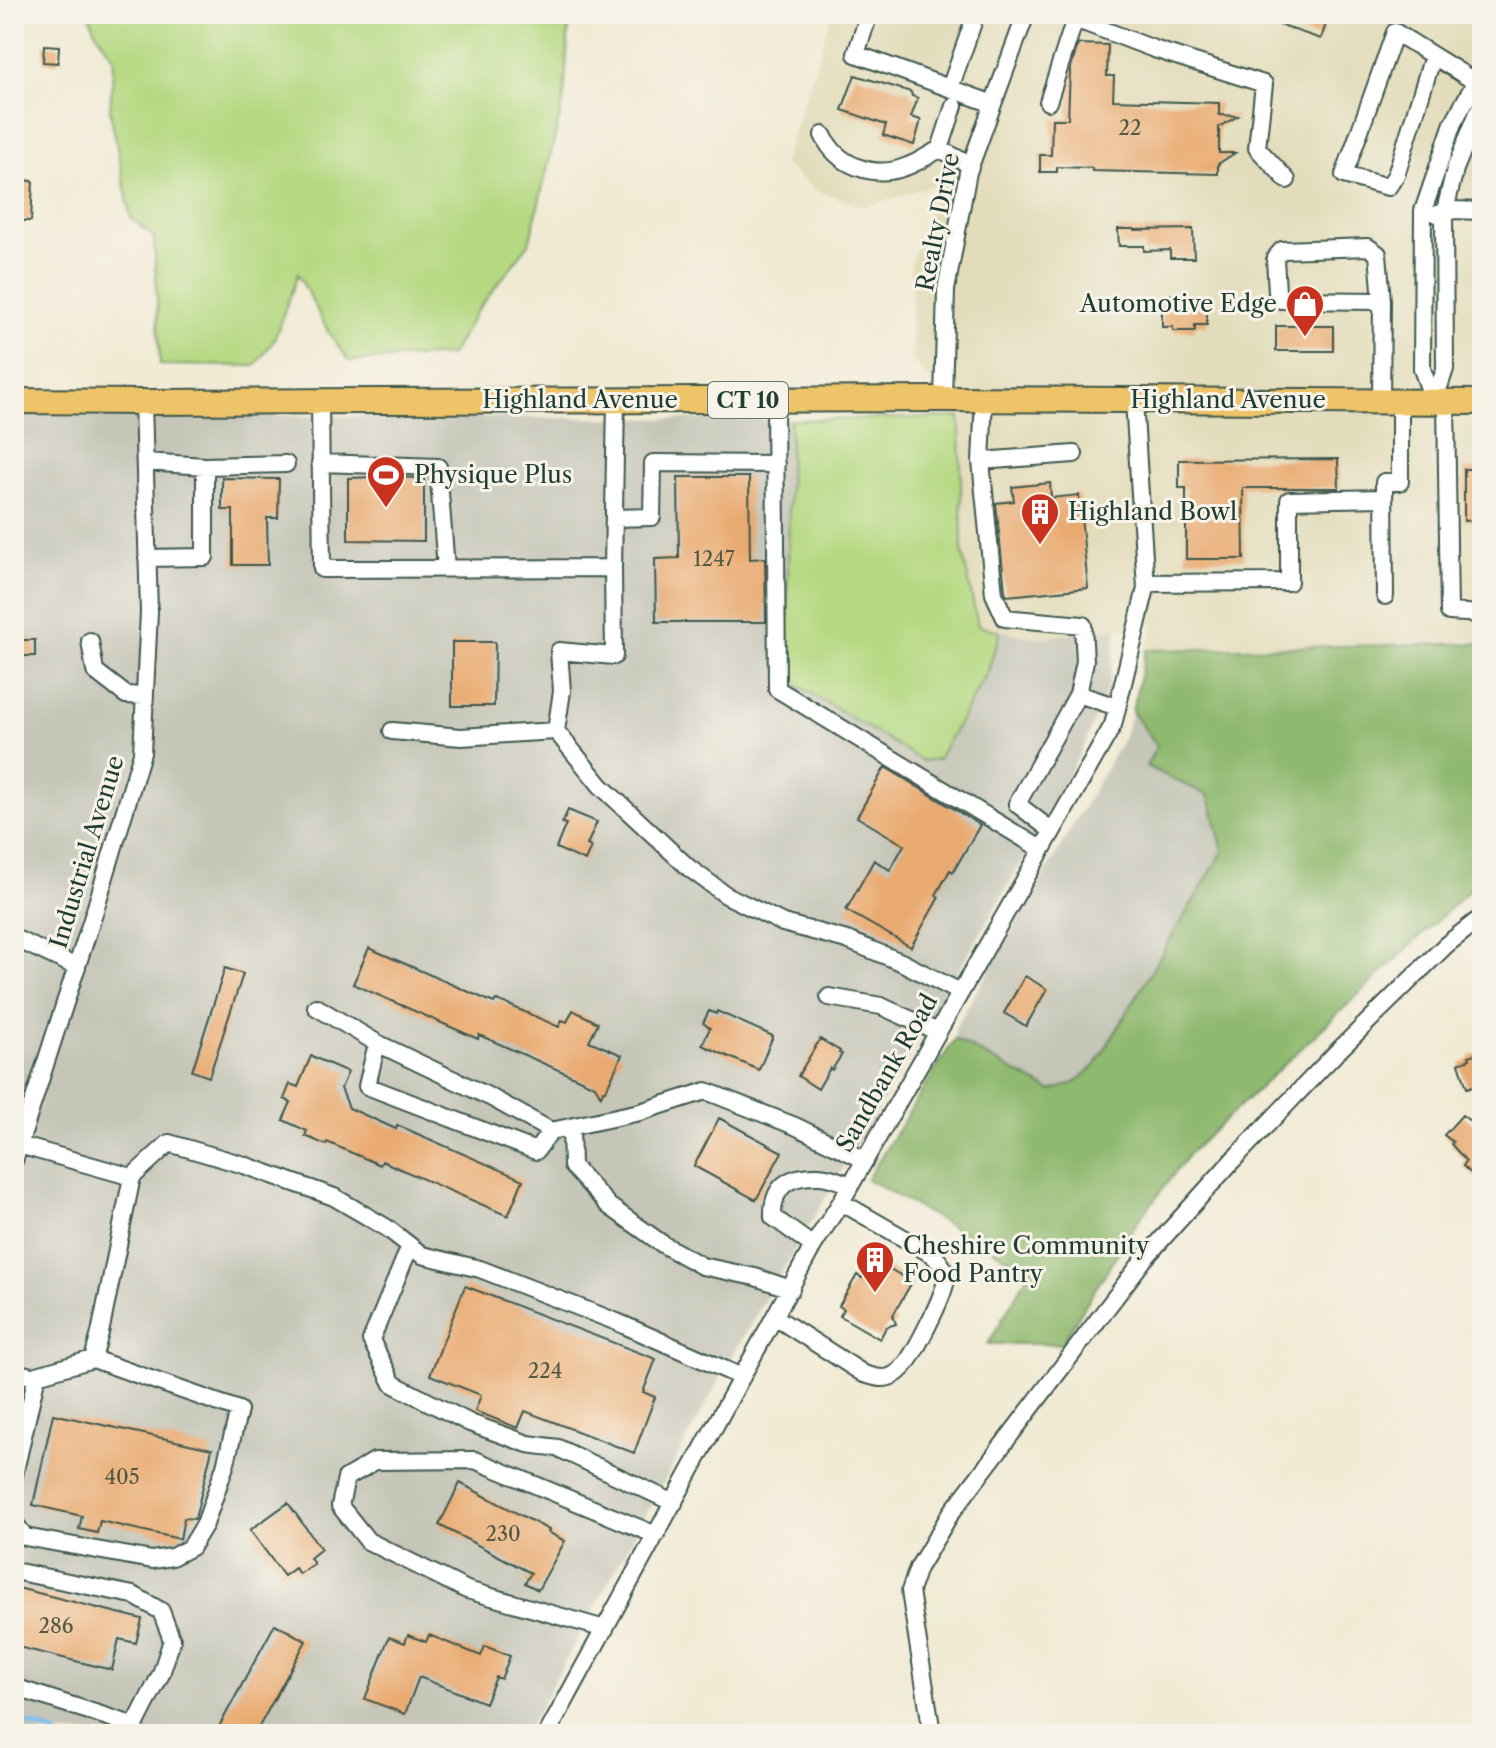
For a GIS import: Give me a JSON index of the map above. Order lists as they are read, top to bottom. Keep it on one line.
{"streets":{"highway":["Highland Avenue","CT 10"],"street":["Realty Drive","Industrial Avenue","Sandbank Road"]},"crossings":[["Realty Drive","Highland Avenue"],["Highland Avenue","Industrial Avenue"],["Highland Avenue","Sandbank Road"]],"places":{"shop":["Automotive Edge"],"sports":["Physique Plus"],"building":["Highland Bowl","Cheshire Community Food Pantry"]},"house_numbers":["22","1247","224","405","230","286"]}
